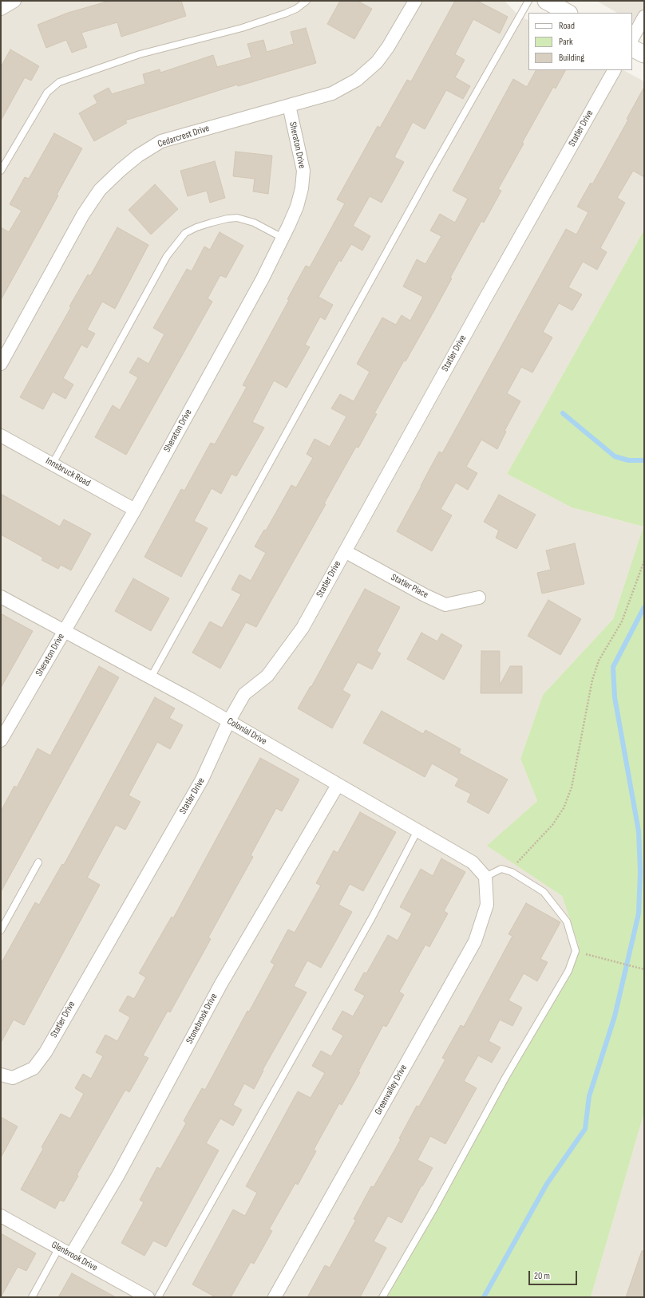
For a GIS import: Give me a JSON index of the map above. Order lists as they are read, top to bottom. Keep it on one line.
{"streets":{"street":["Statler Drive","Cedarcrest Drive","Sheraton Drive","Innsbruck Road","Statler Place","Colonial Drive","Stonebrook Drive","Greenvalley Drive","Glenbrook Drive"]},"crossings":[["Statler Drive","Statler Place"],["Statler Drive","Colonial Drive"],["Cedarcrest Drive","Sheraton Drive"],["Sheraton Drive","Innsbruck Road"],["Sheraton Drive","Colonial Drive"],["Colonial Drive","Stonebrook Drive"],["Colonial Drive","Greenvalley Drive"],["Stonebrook Drive","Glenbrook Drive"]],"legend":["Road","Park","Building"],"scale_bar":"20 m"}
